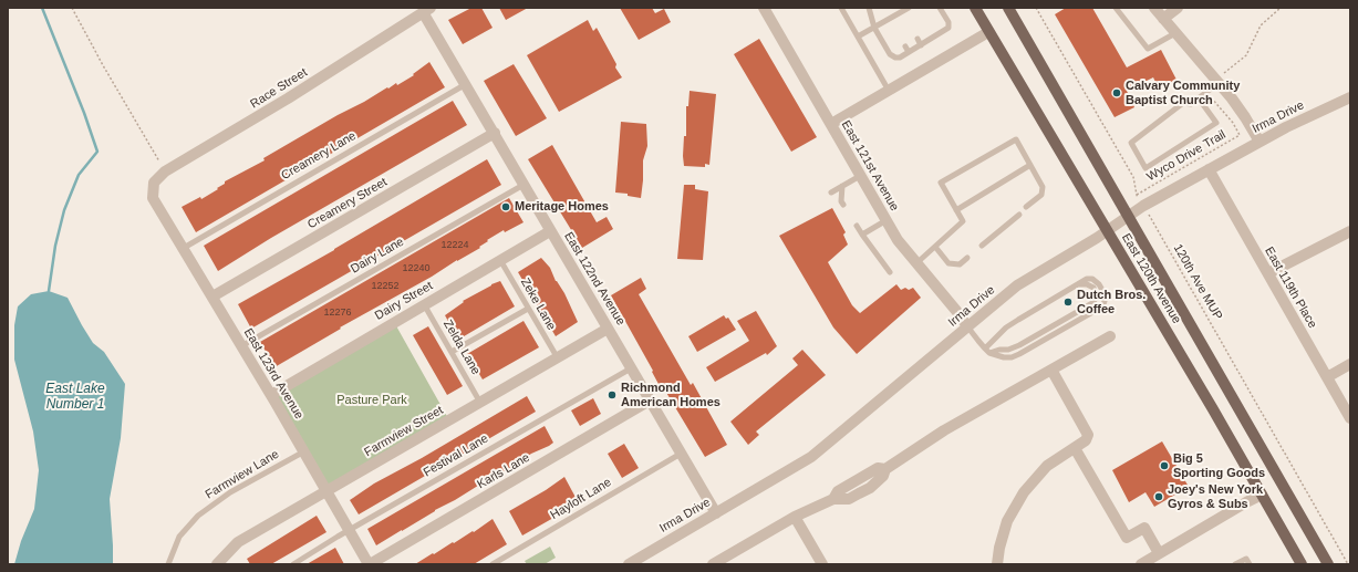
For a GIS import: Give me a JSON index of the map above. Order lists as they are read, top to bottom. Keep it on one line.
{"streets":{"main road":["East 120th Avenue"],"street":["Race Street","Irma Drive","East 121st Avenue","Creamery Street","East 122nd Avenue","East 119th Place","Dairy Street","East 123rd Avenue","Farmview Street","Karls Lane"],"lane":["Creamery Lane","Dairy Lane","Zeke Lane","Zelda Lane","Festival Lane","Farmview Lane","Hayloft Lane"],"path":["Wyco Drive Trail","120th Ave MUP"]},"crossings":[["Race Street","East 122nd Avenue"],["Race Street","East 123rd Avenue"],["Irma Drive","East 121st Avenue"],["Irma Drive","East 122nd Avenue"],["Irma Drive","East 120th Avenue"],["Irma Drive","120th Ave MUP"],["Irma Drive","East 119th Place"],["Creamery Lane","East 122nd Avenue"],["Creamery Lane","East 123rd Avenue"],["Wyco Drive Trail","120th Ave MUP"],["Creamery Street","East 122nd Avenue"],["Creamery Street","East 123rd Avenue"],["Dairy Lane","East 122nd Avenue"],["Dairy Lane","East 123rd Avenue"],["East 122nd Avenue","Dairy Street"],["East 122nd Avenue","Farmview Street"],["East 122nd Avenue","Festival Lane"],["East 122nd Avenue","Karls Lane"],["East 122nd Avenue","Hayloft Lane"],["Dairy Street","Zeke Lane"],["Dairy Street","Zelda Lane"],["Dairy Street","East 123rd Avenue"],["Zeke Lane","Farmview Street"],["Zelda Lane","Farmview Street"],["East 123rd Avenue","Farmview Street"],["East 123rd Avenue","Festival Lane"],["East 123rd Avenue","Karls Lane"],["East 123rd Avenue","Farmview Lane"]],"water":["East Lake Number 1"],"parks":["Pasture Park"],"places":["Calvary Community Baptist Church","Meritage Homes","Dutch Bros. Coffee","Richmond American Homes","Big 5 Sporting Goods","Joey's New York Gyros & Subs"],"house_numbers":["12224","12240","12252","12276"]}
